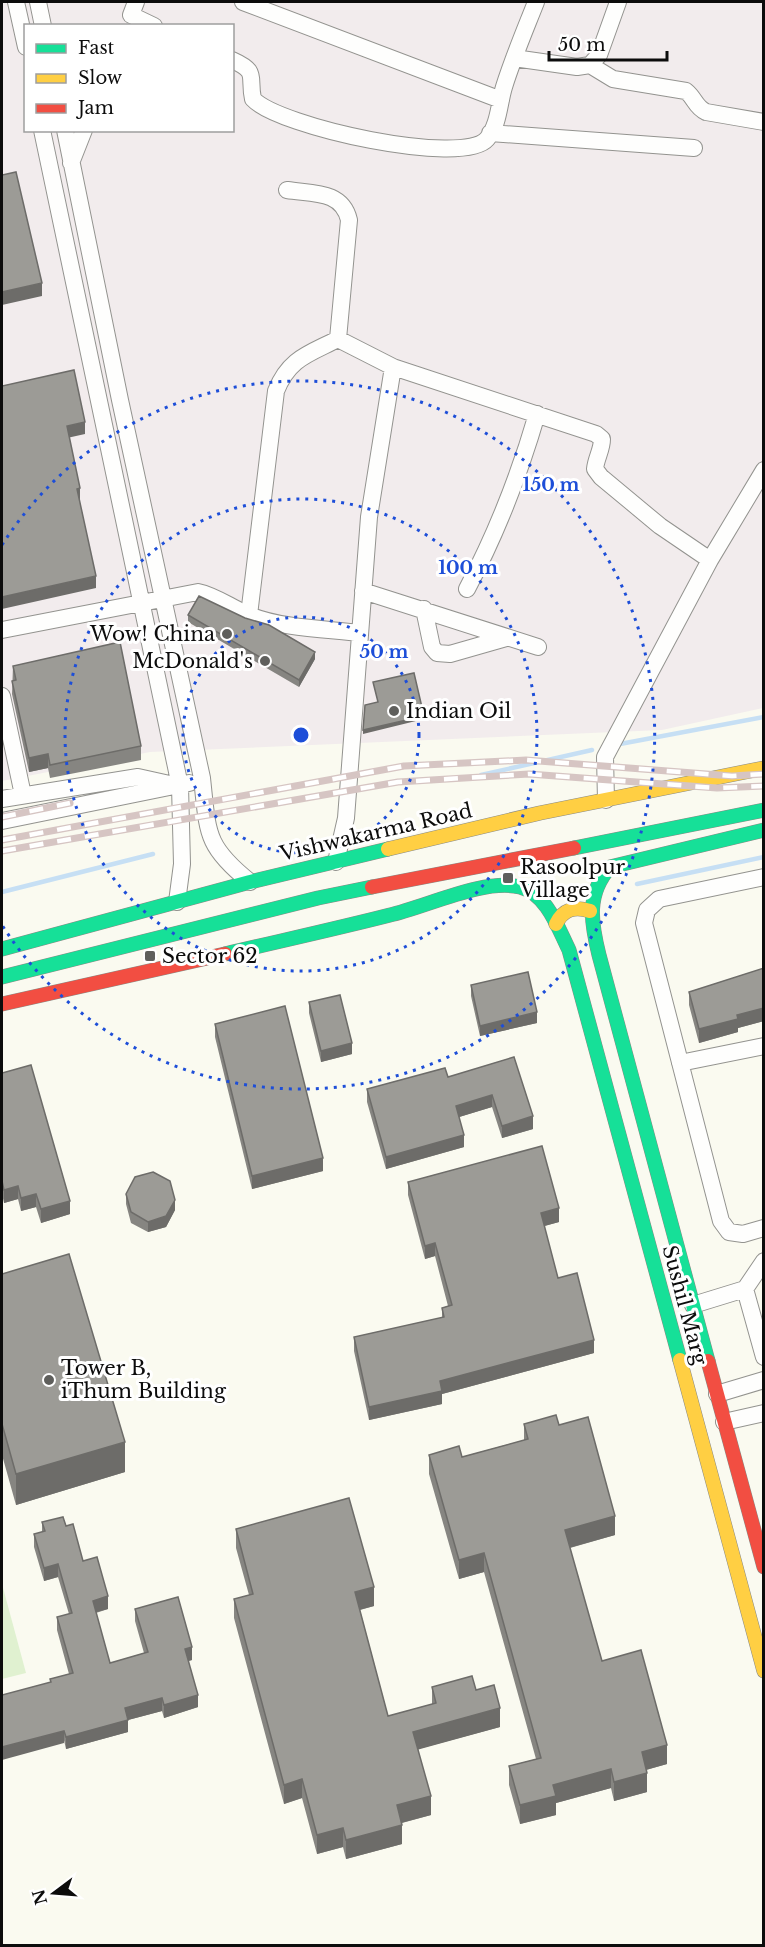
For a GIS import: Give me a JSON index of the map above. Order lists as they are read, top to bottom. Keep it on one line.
{"streets":{"street":["Vishwakarma Road","Sushil Marg"]},"places":{"other":["Wow! China","McDonald's","Indian Oil","Tower B, iThum Building"],"transit":["Rasoolpur Village","Sector 62"]},"legend":["Fast","Slow","Jam"],"scale_bar":"50 m","north":"left","rings":["150 m","100 m","50 m"]}
